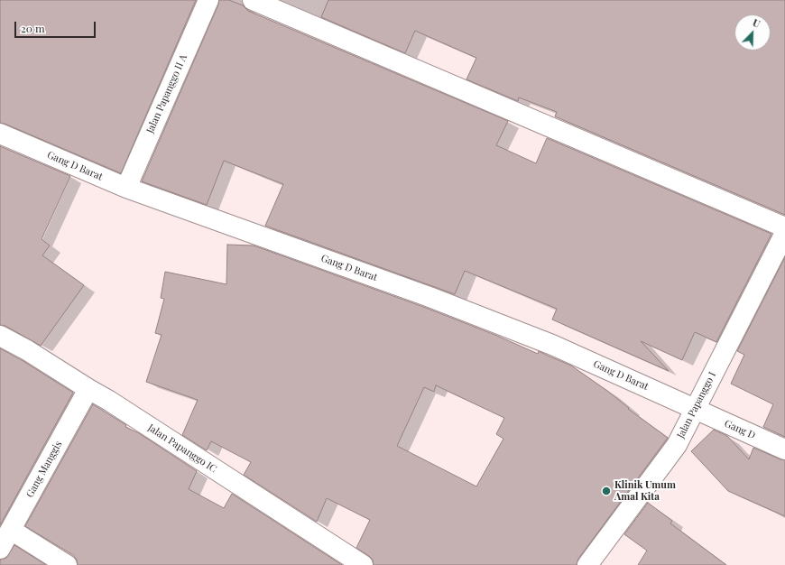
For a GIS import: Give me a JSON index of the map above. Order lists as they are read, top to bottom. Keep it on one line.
{"streets":{"street":["Jalan Papanggo II A","Gang D Barat","Jalan Papanggo I","Gang D","Jalan Papanggo IC","Gang Manggis"]},"crossings":[["Jalan Papanggo II A","Gang D Barat"],["Gang D Barat","Jalan Papanggo I"],["Gang D Barat","Gang D"],["Jalan Papanggo I","Gang D"],["Jalan Papanggo IC","Gang Manggis"]],"places":["Klinik Umum Amal Kita"],"scale_bar":"20 m","north":"top right"}
